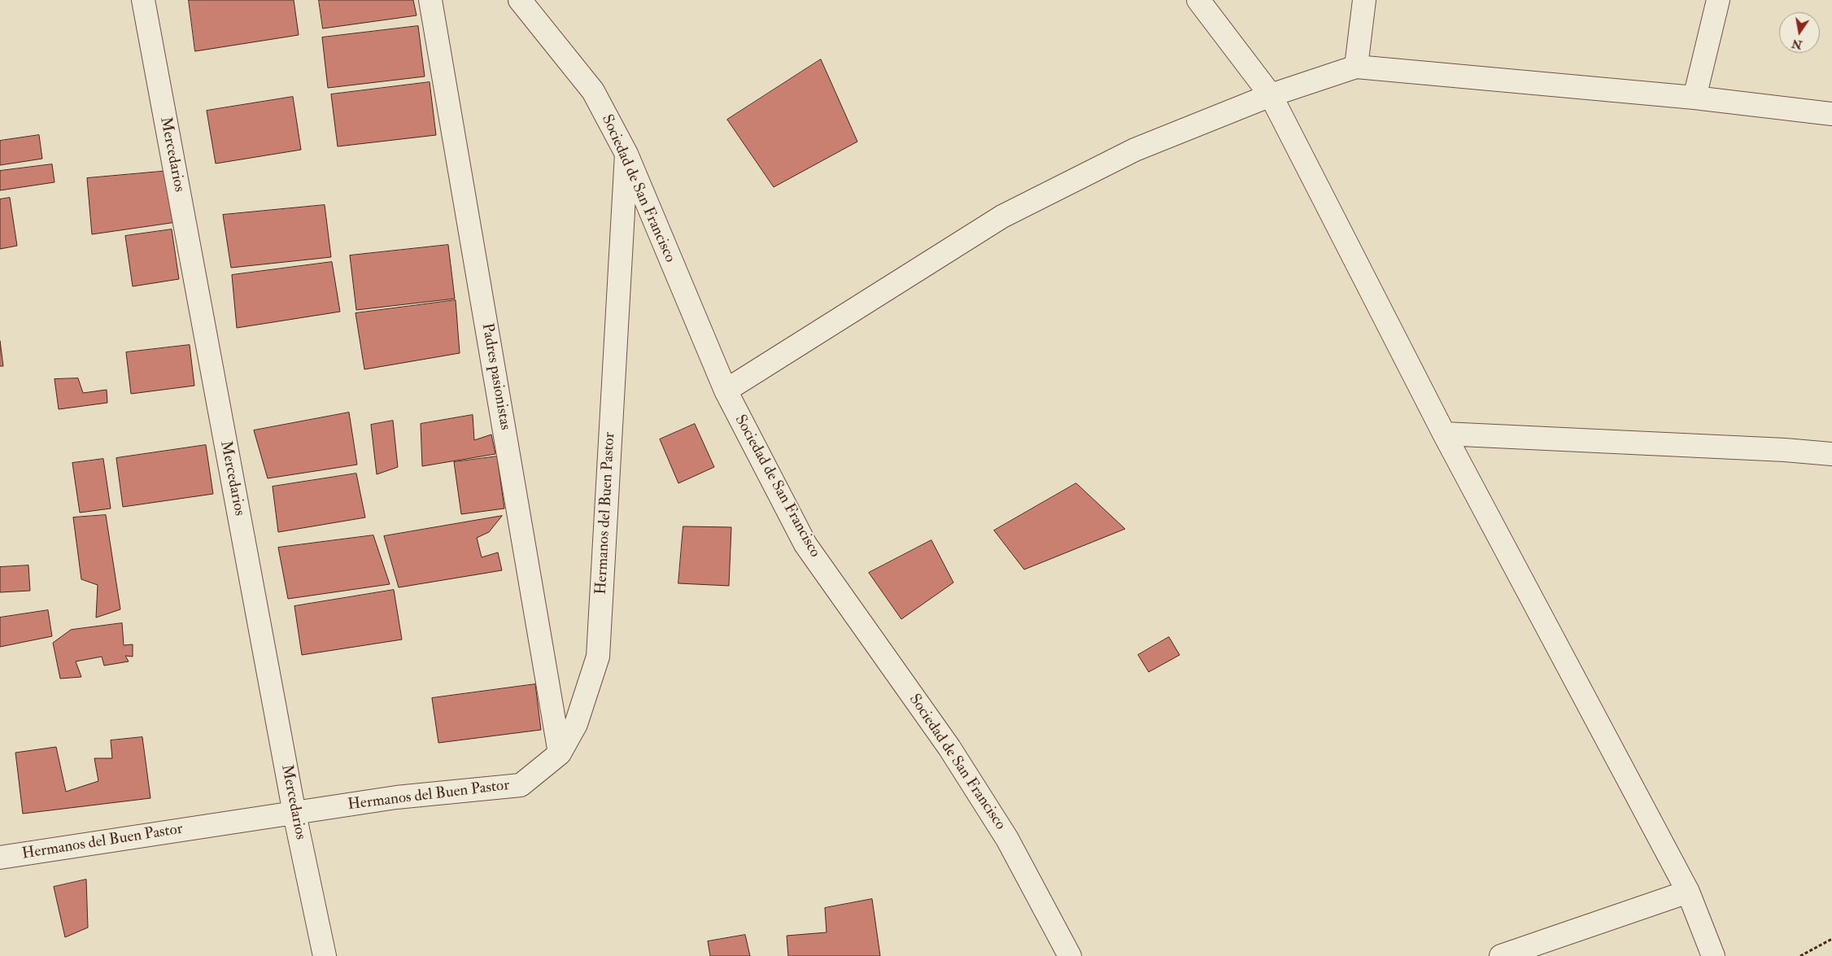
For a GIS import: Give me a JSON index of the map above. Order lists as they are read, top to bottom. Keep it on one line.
{"streets":{"street":["Mercedarios","Sociedad de San Francisco","Padres pasionistas","Hermanos del Buen Pastor"]},"crossings":[["Mercedarios","Hermanos del Buen Pastor"],["Sociedad de San Francisco","Hermanos del Buen Pastor"],["Padres pasionistas","Hermanos del Buen Pastor"]],"north":"bottom"}
